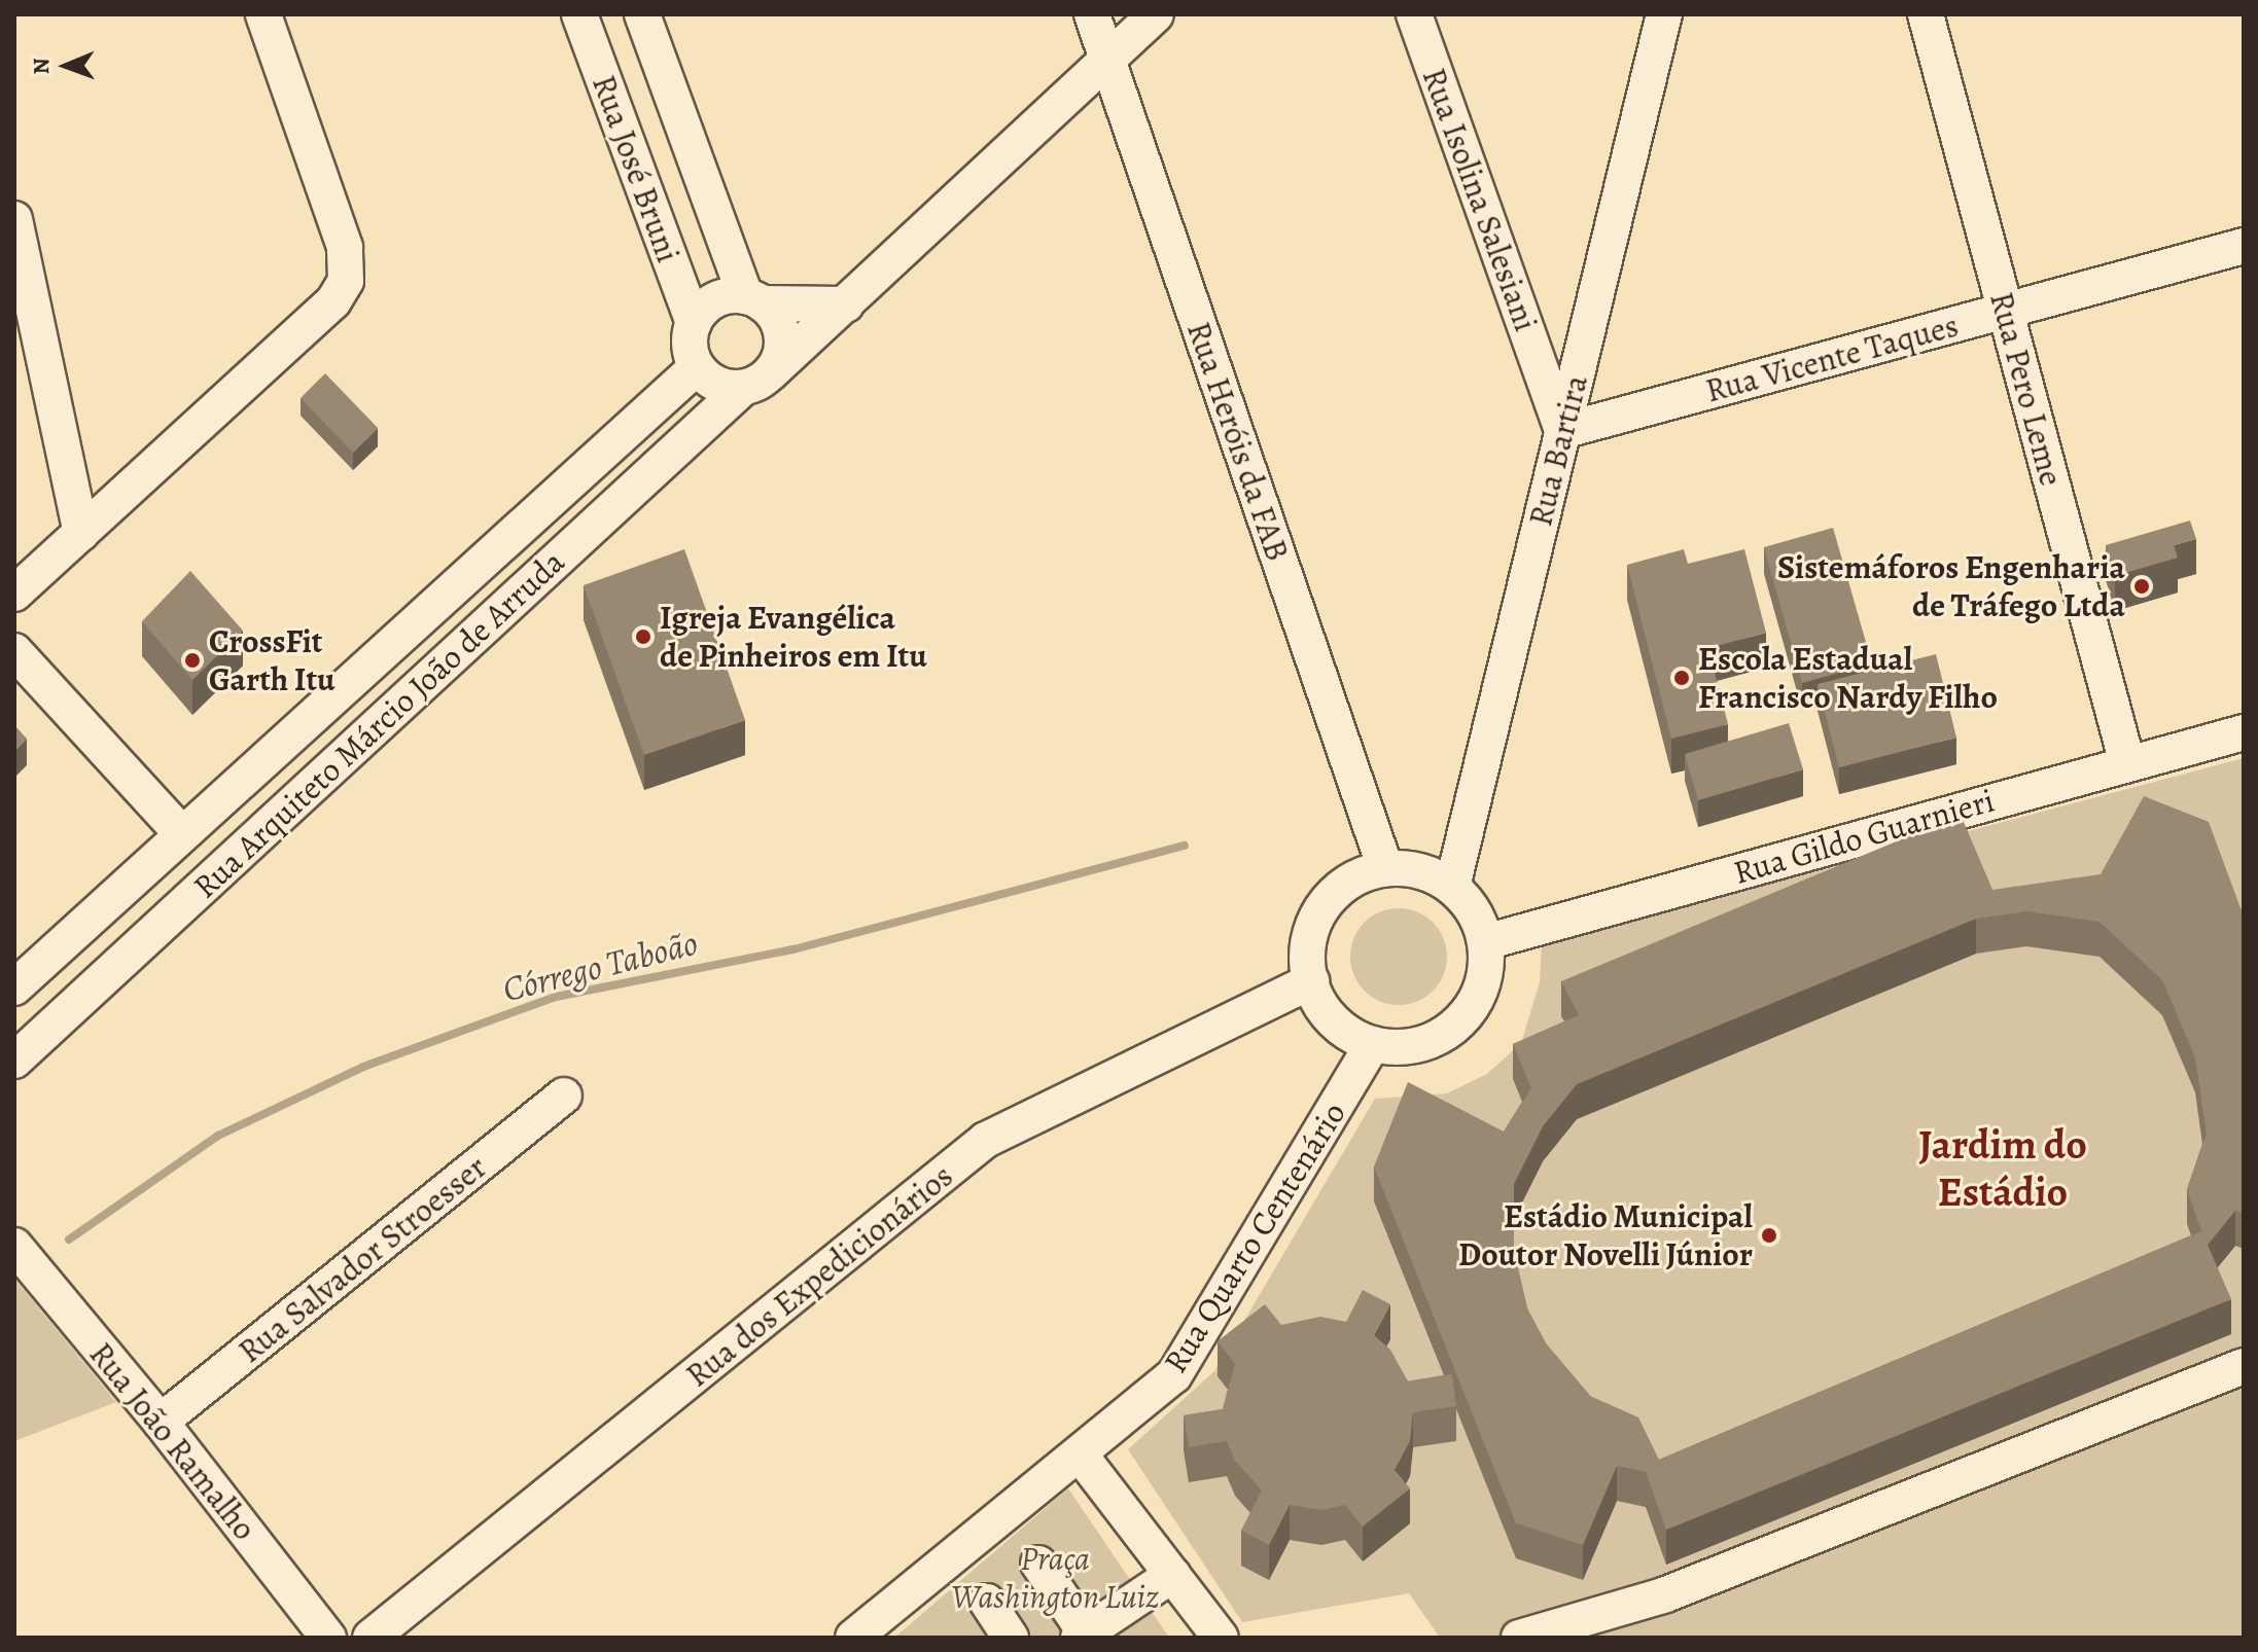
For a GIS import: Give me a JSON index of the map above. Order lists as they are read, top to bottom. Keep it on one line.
{"streets":{"street":["Rua José Bruni","Rua Isolina Salesiani","Rua Vicente Taques","Rua Pero Leme","Rua Heróis da FAB","Rua Bartira","Rua Arquiteto Márcio João de Arruda","Rua Gildo Guarnieri","Rua Quarto Centenário","Rua Salvador Stroesser","Rua dos Expedicionários","Rua João Ramalho"]},"crossings":[["Rua José Bruni","Rua Arquiteto Márcio João de Arruda"],["Rua Isolina Salesiani","Rua Vicente Taques"],["Rua Isolina Salesiani","Rua Bartira"],["Rua Vicente Taques","Rua Pero Leme"],["Rua Vicente Taques","Rua Bartira"],["Rua Pero Leme","Rua Gildo Guarnieri"],["Rua Heróis da FAB","Rua Bartira"],["Rua Heróis da FAB","Rua Arquiteto Márcio João de Arruda"],["Rua Heróis da FAB","Rua Gildo Guarnieri"],["Rua Heróis da FAB","Rua Quarto Centenário"],["Rua Heróis da FAB","Rua dos Expedicionários"],["Rua Bartira","Rua Gildo Guarnieri"],["Rua Bartira","Rua Quarto Centenário"],["Rua Bartira","Rua dos Expedicionários"],["Rua Gildo Guarnieri","Rua Quarto Centenário"],["Rua Gildo Guarnieri","Rua dos Expedicionários"],["Rua Quarto Centenário","Rua dos Expedicionários"],["Rua Salvador Stroesser","Rua João Ramalho"]],"districts":["Jardim do Estádio"],"water":["Córrego Taboão"],"parks":["Praça Washington Luiz"],"places":["Sistemáforos Engenharia de Tráfego Ltda","Igreja Evangélica de Pinheiros em Itu","CrossFit Garth Itu","Escola Estadual Francisco Nardy Filho","Estádio Municipal Doutor Novelli Júnior"],"north":"left"}
